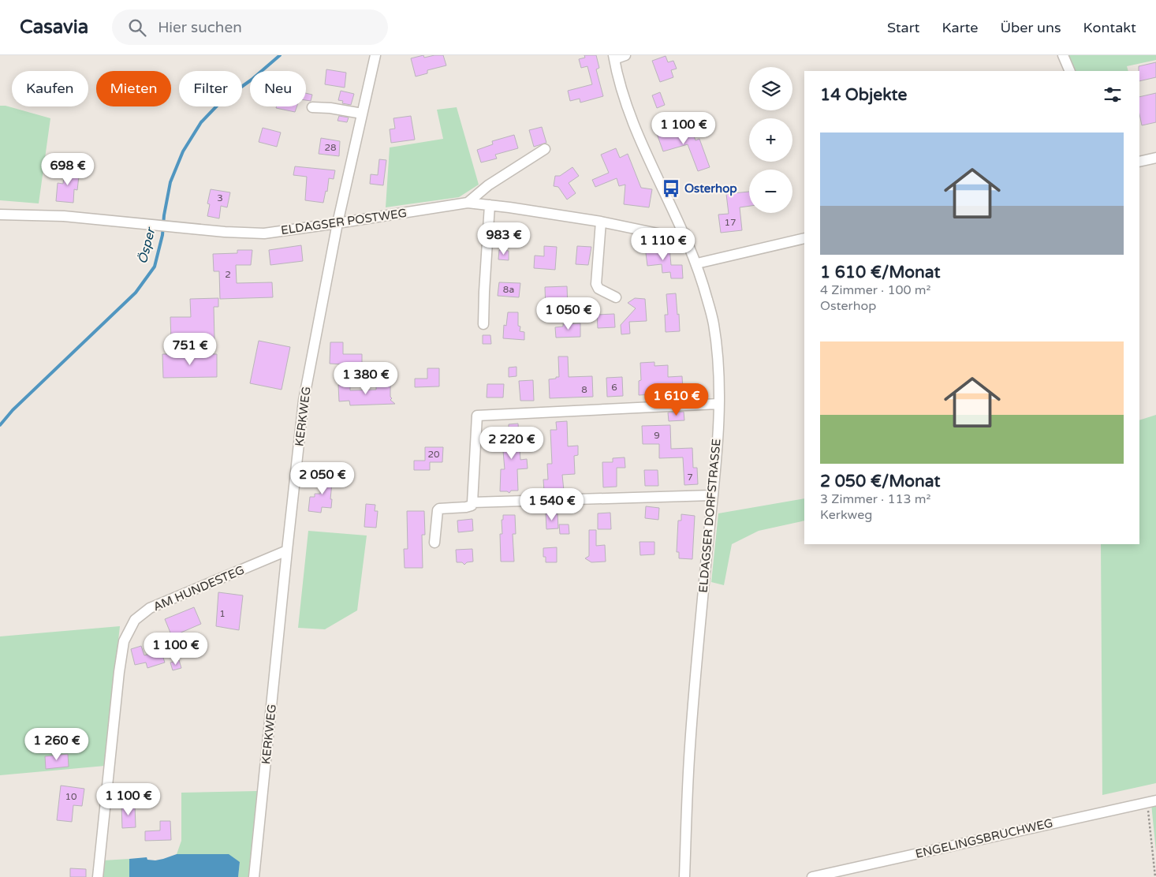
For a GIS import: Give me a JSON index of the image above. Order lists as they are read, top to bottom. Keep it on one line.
{"streets":{"street":["ELDAGSER POSTWEG","KERKWEG","ELDAGSER DORFSTRASSE","AM HUNDESTEG","ENGELINGSBRUCHWEG"]},"crossings":[["ELDAGSER POSTWEG","KERKWEG"],["ELDAGSER POSTWEG","ELDAGSER DORFSTRASSE"],["KERKWEG","AM HUNDESTEG"]],"water":["Ösper"],"places":{"bus stop":["Osterhop"]},"house_numbers":["28","3","17","2","8a","6","8","9","20","7","1","10"],"page":{"header":"Casavia","search":"Hier suchen","nav":["Start","Karte","Über uns","Kontakt"],"map_buttons":["+","−"],"chip":["Kaufen","Mieten","Filter","Neu"],"heading":"14 Objekte","price":["1 100 €","698 €","983 €","1 110 €","1 050 €","751 €","1 380 €","1 610 €","2 220 €","2 050 €","1 540 €","1 100 €","1 260 €","1 100 €"],"list":[{"name":"1 610 €/Monat","note":"4 Zimmer · 100 m² · Osterhop"},{"name":"2 050 €/Monat","note":"3 Zimmer · 113 m² · Kerkweg"}]}}
